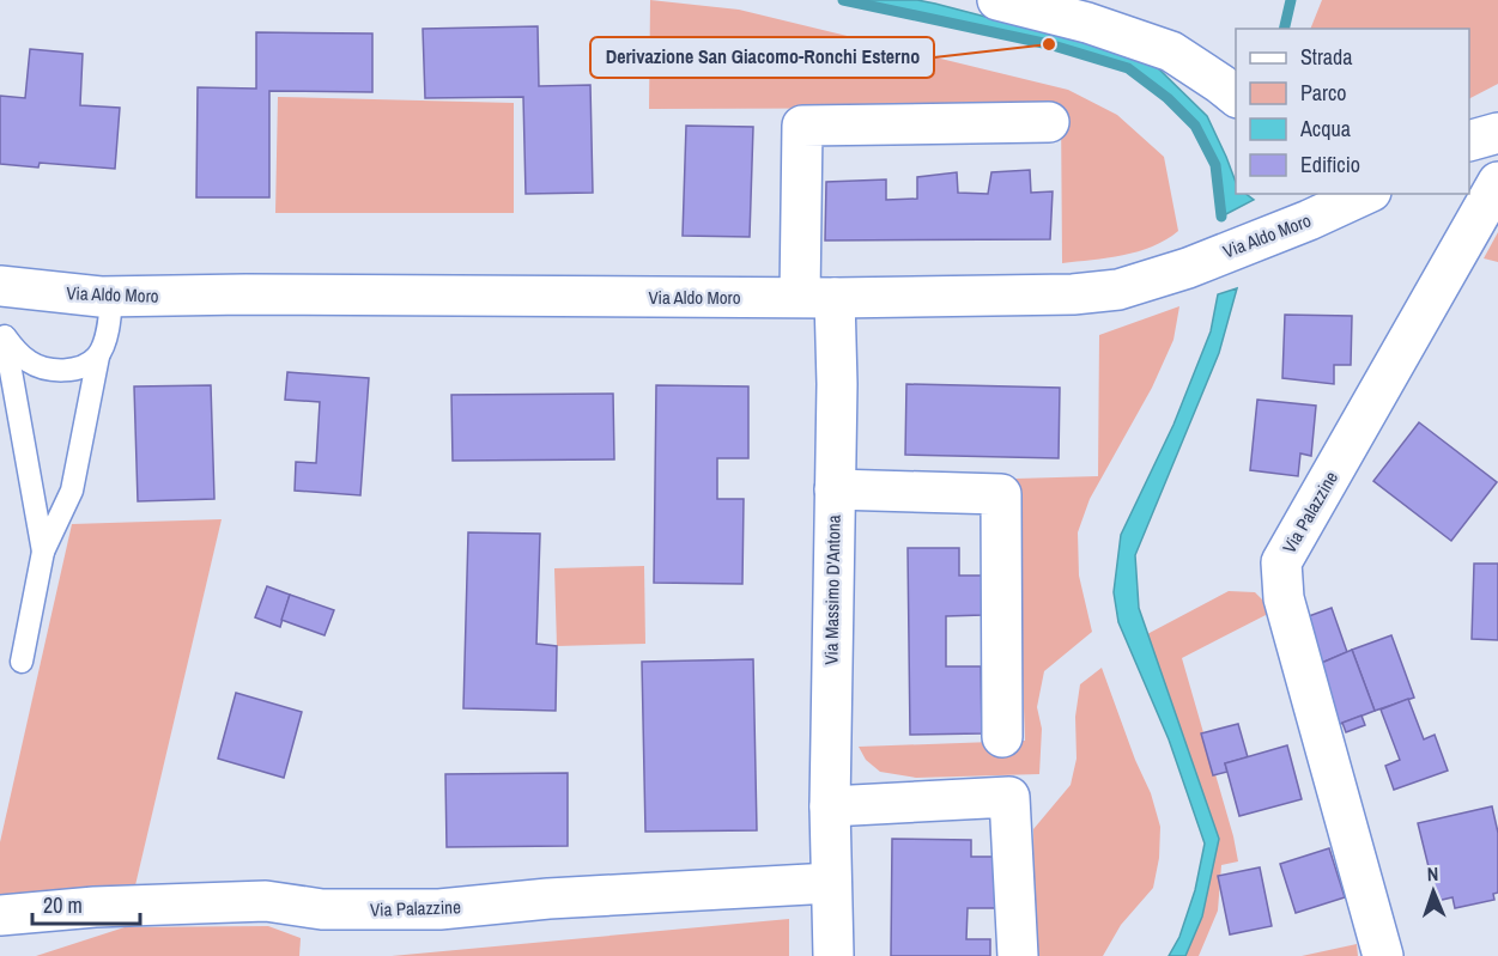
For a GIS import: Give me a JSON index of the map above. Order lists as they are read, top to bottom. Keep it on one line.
{"streets":{"street":["Via Aldo Moro","Via Palazzine","Via Massimo D'Antona"]},"crossings":[["Via Aldo Moro","Via Massimo D'Antona"],["Via Palazzine","Via Massimo D'Antona"]],"places":["Derivazione San Giacomo-Ronchi Esterno"],"legend":["Strada","Parco","Acqua","Edificio"],"scale_bar":"20 m","north":"top"}
